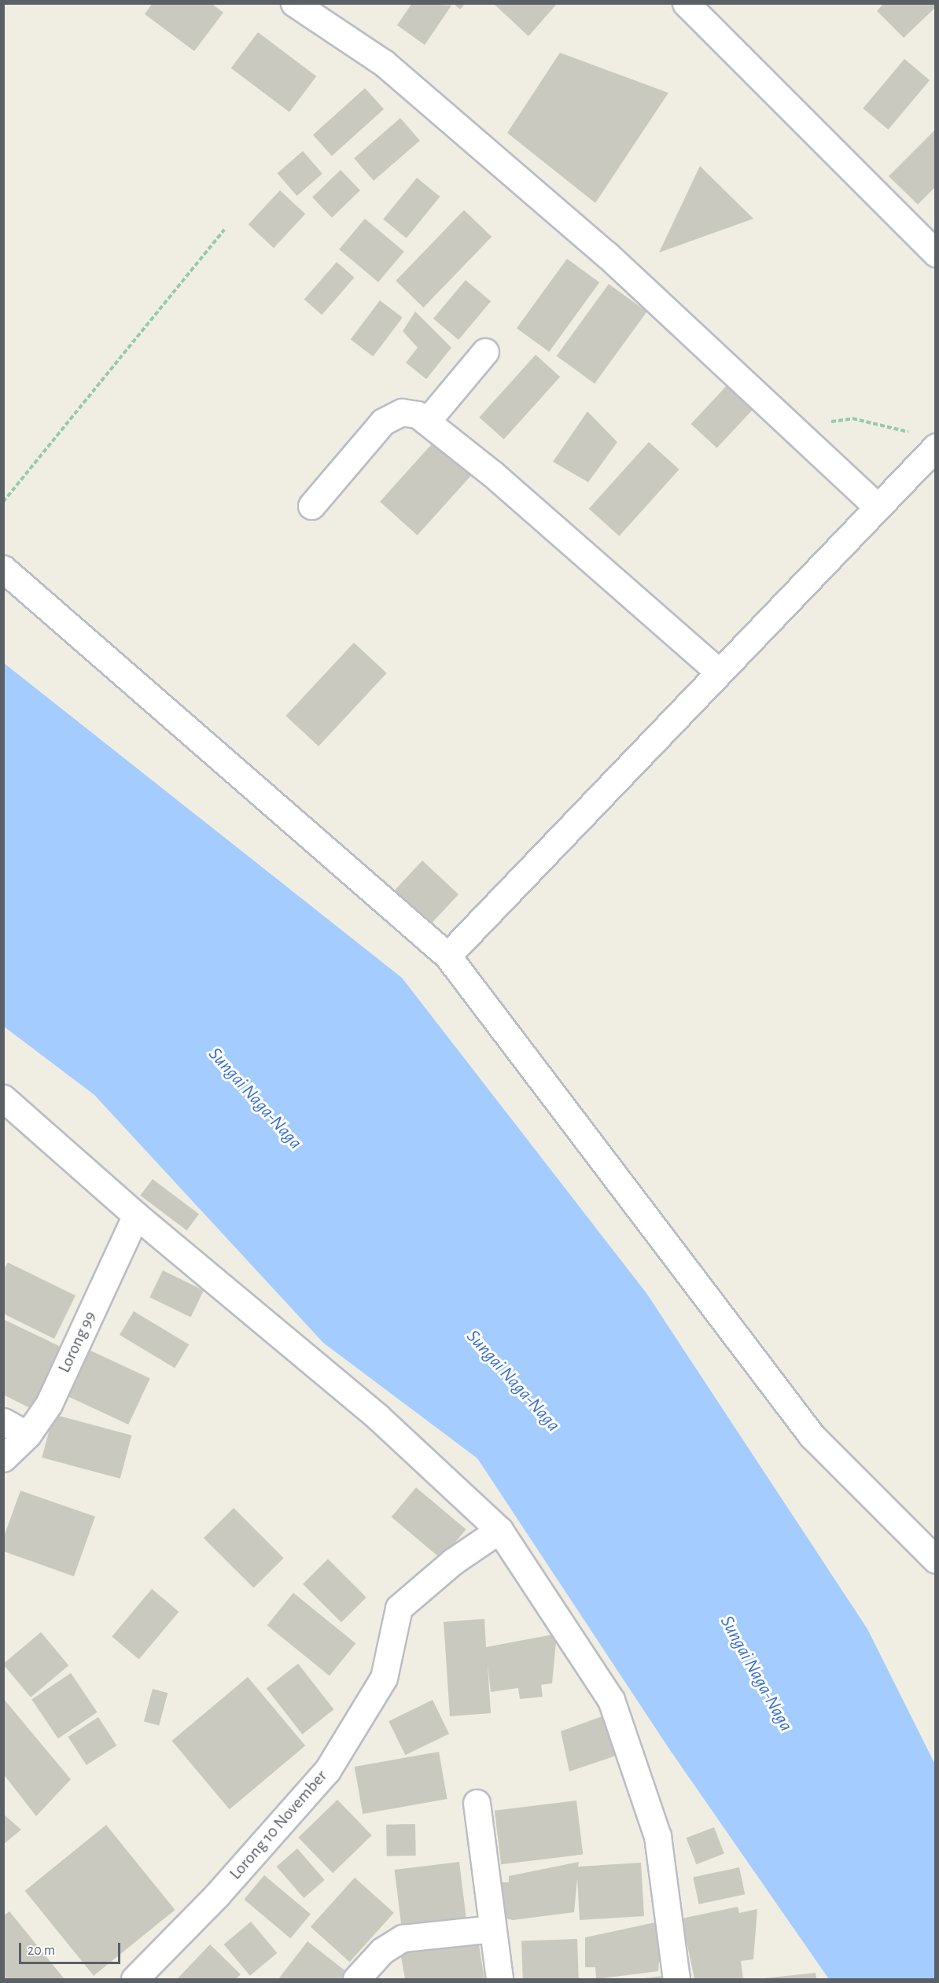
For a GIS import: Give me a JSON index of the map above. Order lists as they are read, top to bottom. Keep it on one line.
{"streets":{"street":["Lorong 99","Lorong 10 November"]},"water":["Sungai Naga-Naga"],"scale_bar":"20 m"}
